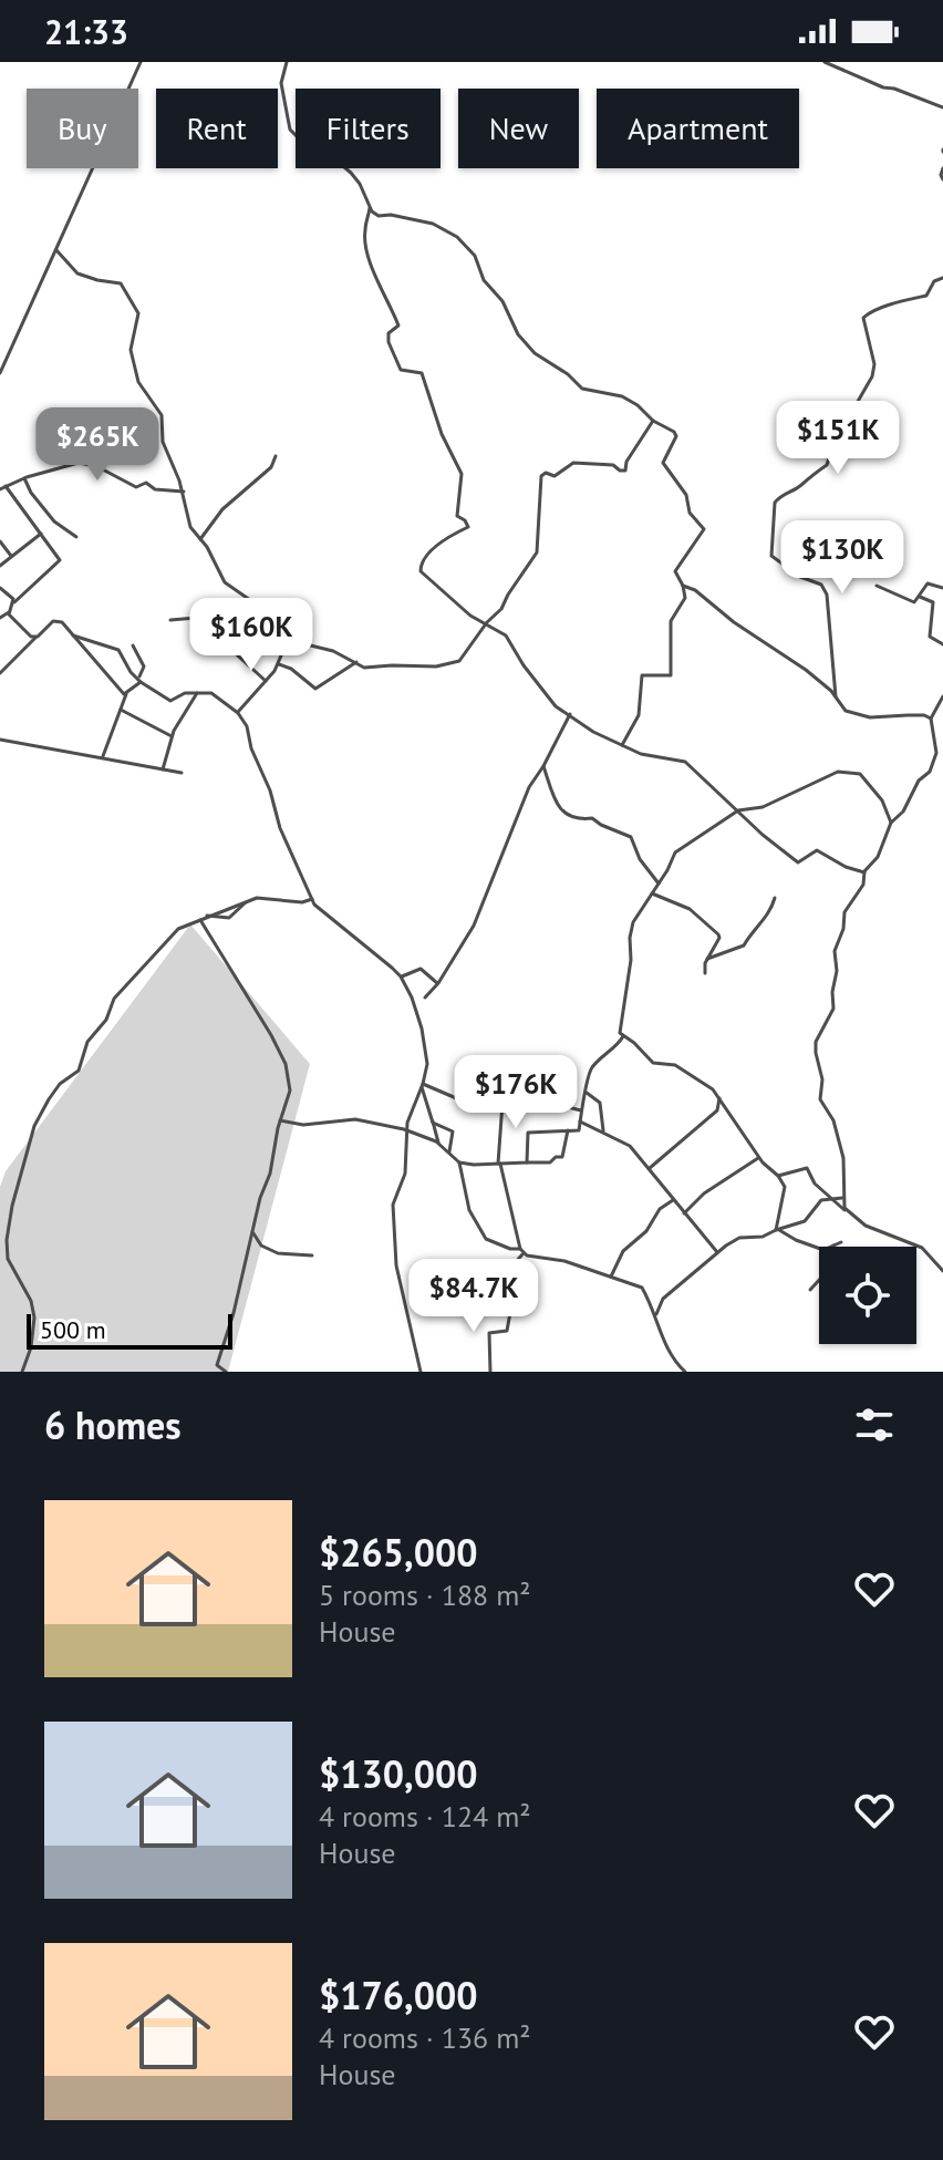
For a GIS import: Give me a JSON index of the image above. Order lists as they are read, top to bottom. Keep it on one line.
{"scale_bar":"500 m","page":{"status":"21:33","chip":["Buy","Rent","Filters","New","Apartment"],"price":["$151K","$265K","$130K","$160K","$176K","$84.7K"],"scale":"500 m","heading":"6 homes","list":[{"name":"$265,000","note":"5 rooms · 188 m² · House"},{"name":"$130,000","note":"4 rooms · 124 m² · House"},{"name":"$176,000","note":"4 rooms · 136 m² · House"}]}}
